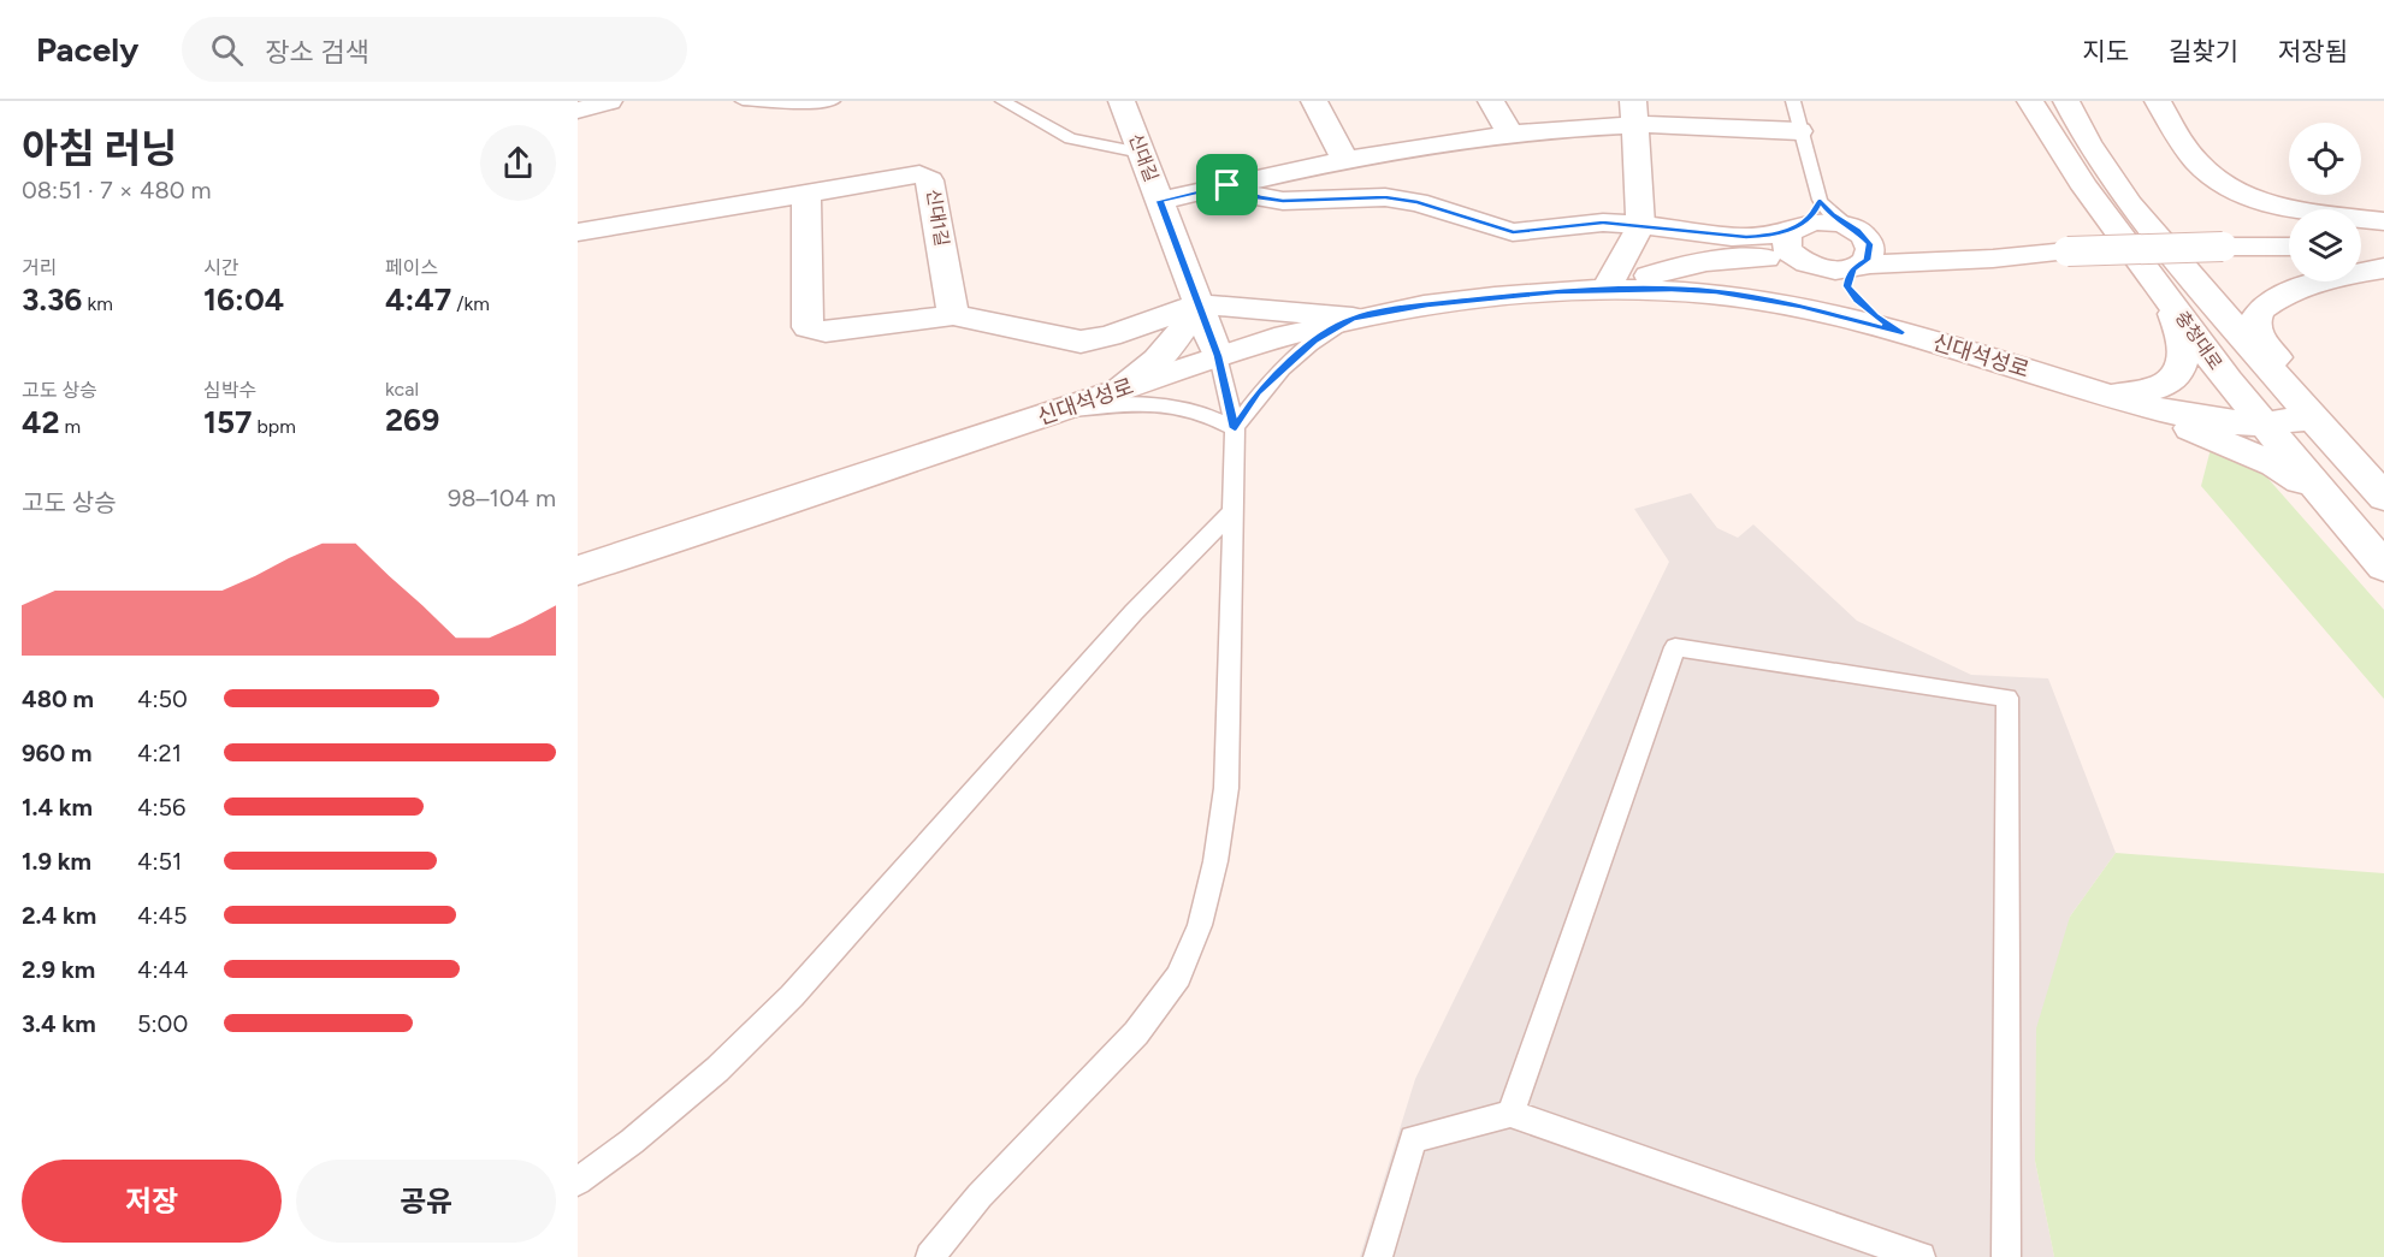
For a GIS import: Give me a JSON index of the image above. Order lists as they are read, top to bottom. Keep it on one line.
{"streets":{"street":["신대길","신대1길","충청대로","신대석성로"]},"crossings":[["충청대로","신대석성로"]],"page":{"header":"Pacely","search":"장소 검색","nav":["지도","길찾기","저장됨"],"heading":["아침 러닝","08:51 · 7 × 480 m"],"stats":[["거리","3.36 km"],["시간","16:04"],["페이스","4:47 /km"],["고도 상승","42 m"],["심박수","157 bpm"],["kcal","269"]],"chart":["고도 상승","98–104 m"],"list":[{"name":"480 m","note":"4:50"},{"name":"960 m","note":"4:21"},{"name":"1.4 km","note":"4:56"},{"name":"1.9 km","note":"4:51"},{"name":"2.4 km","note":"4:45"},{"name":"2.9 km","note":"4:44"},{"name":"3.4 km","note":"5:00"}],"buttons":["저장","공유"]}}
